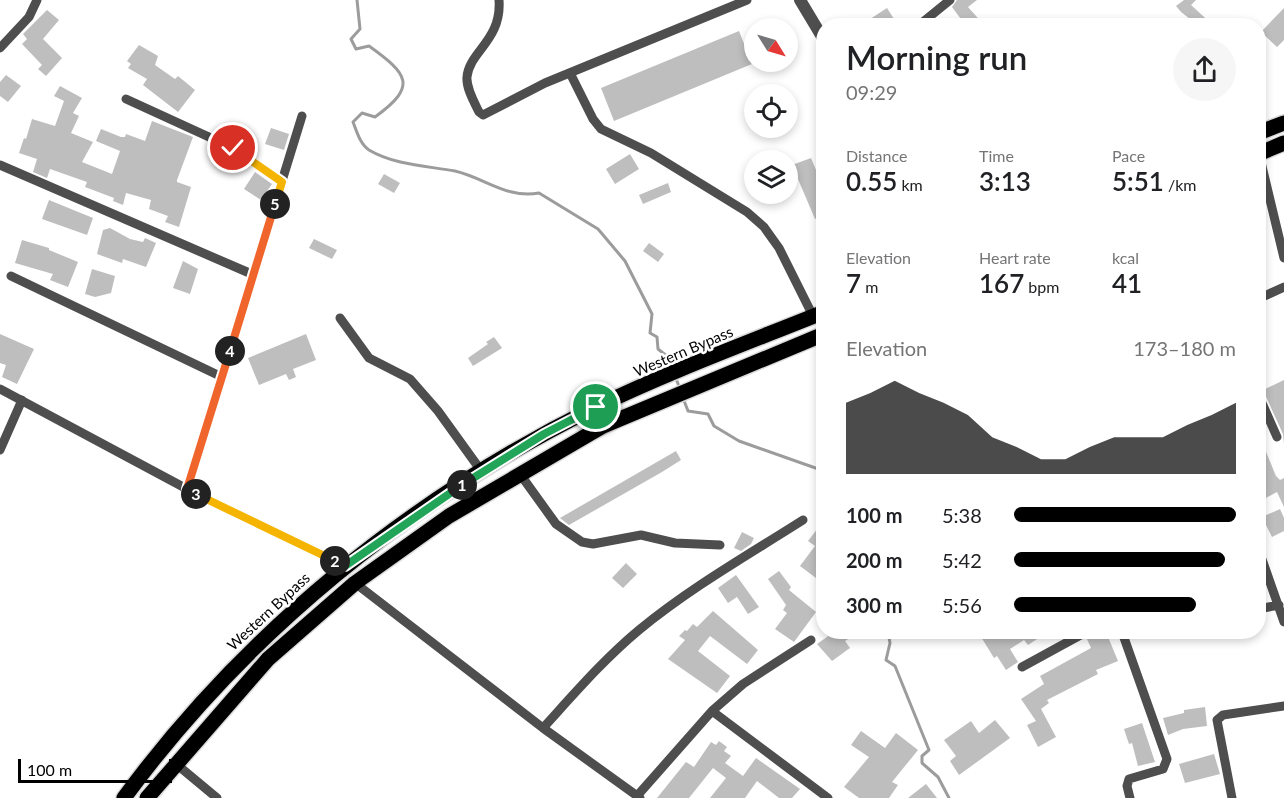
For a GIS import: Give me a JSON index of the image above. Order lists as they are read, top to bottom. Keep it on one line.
{"streets":{"main road":["Western Bypass"]},"scale_bar":"100 m","north":"bottom right","page":{"heading":["Morning run","09:29"],"stats":[["Distance","0.55 km"],["Time","3:13"],["Pace","5:51 /km"],["Elevation","7 m"],["Heart rate","167 bpm"],["kcal","41"]],"pins":["5","4","1","3","2"],"chart":["Elevation","173–180 m"],"list":[{"name":"100 m","note":"5:38"},{"name":"200 m","note":"5:42"},{"name":"300 m","note":"5:56"}],"scale":"100 m"}}
